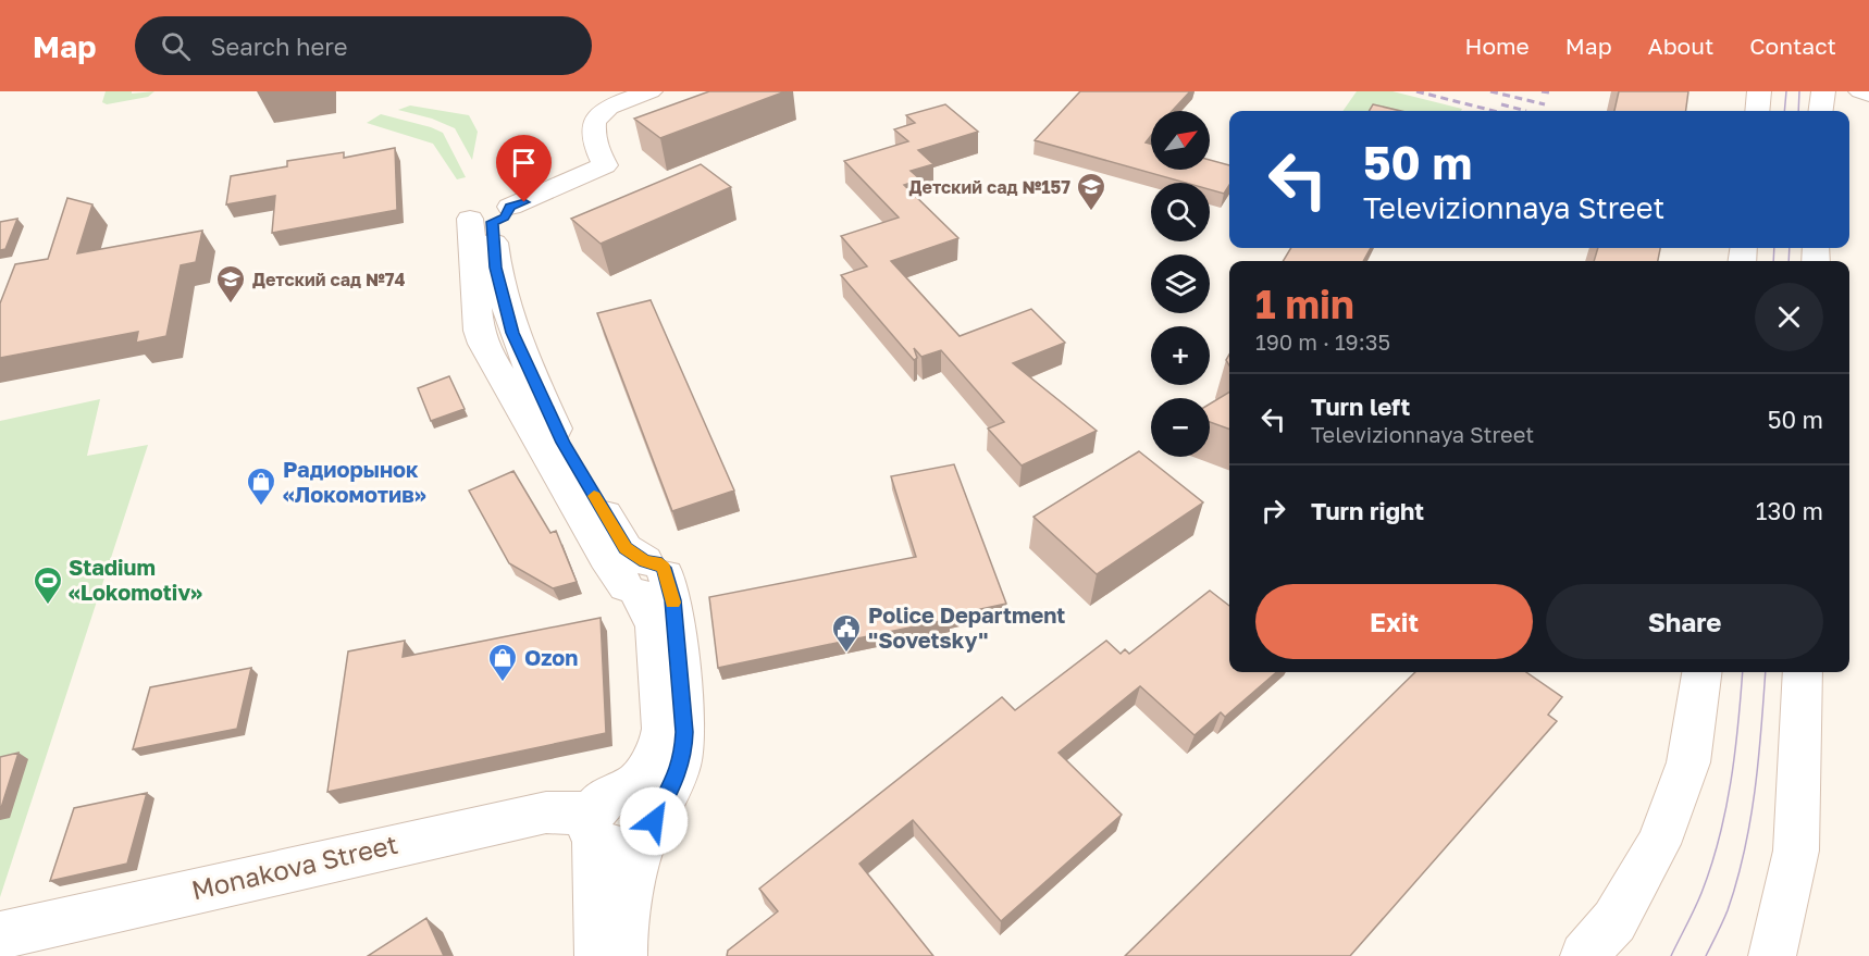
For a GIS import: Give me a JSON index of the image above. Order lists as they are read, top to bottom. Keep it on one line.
{"streets":{"street":["Monakova Street"]},"places":{"school or university":["Детский сад №157","Детский сад №74"],"shop":["Радиорынок «Локомотив»","Ozon"],"sports":["Stadium «Lokomotiv»"],"public building":["Police Department \"Sovetsky\""]},"north":"top right","page":{"header":"Map","search":"Search here","nav":["Home","Map","About","Contact"],"map_buttons":["+","−"],"turn":["50 m","Televizionnaya Street"],"heading":["1 min","190 m · 19:35"],"list":[{"name":"Turn left","note":"Televizionnaya Street","value":"50 m"},{"name":"Turn right","value":"130 m"}],"buttons":["Exit","Share"]}}
